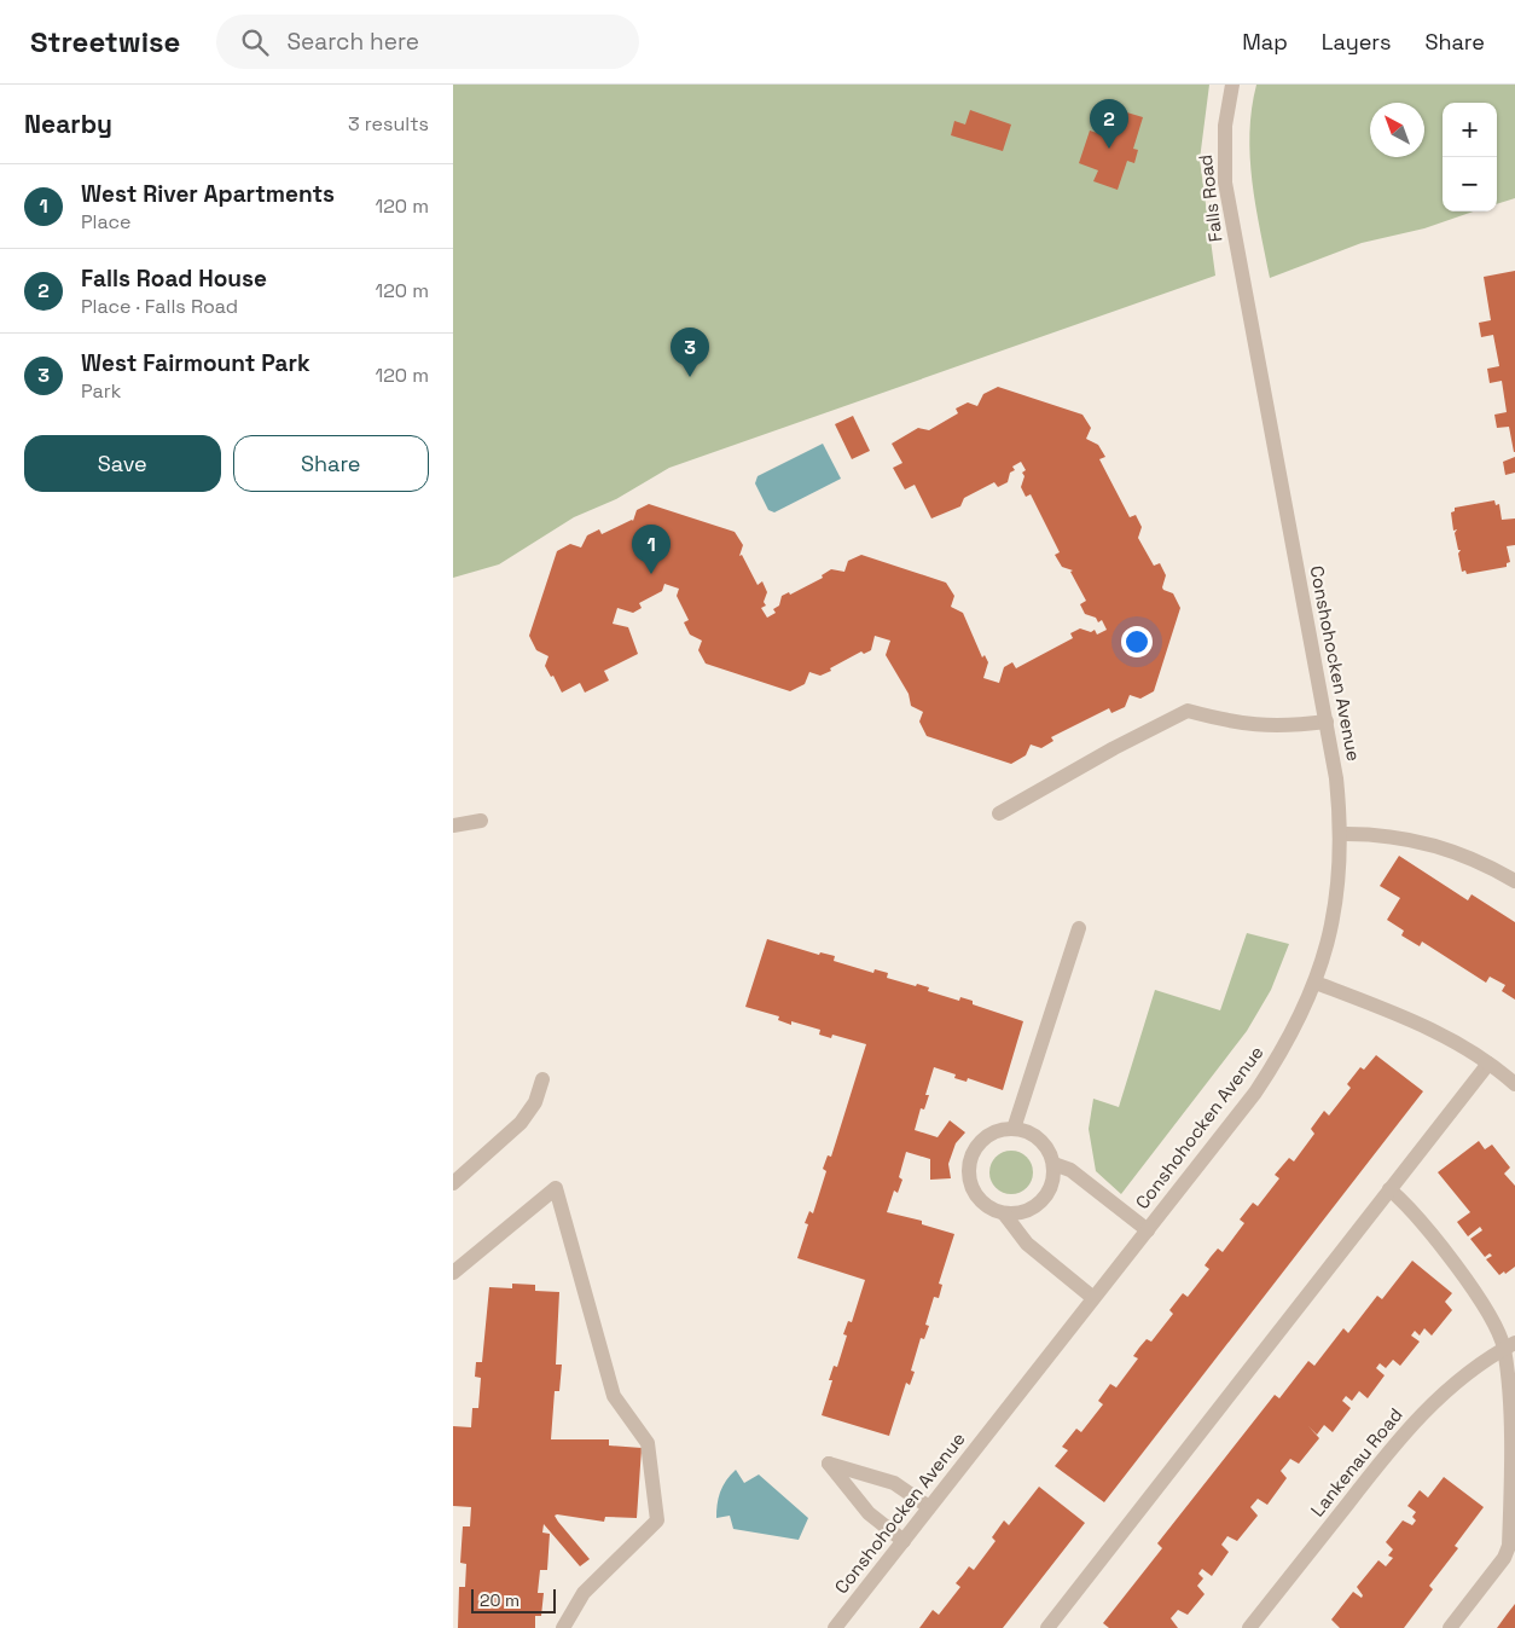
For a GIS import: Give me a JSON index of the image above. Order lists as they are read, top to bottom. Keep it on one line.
{"streets":{"street":["Falls Road","Conshohocken Avenue","Lankenau Road"]},"crossings":[["Falls Road","Conshohocken Avenue"]],"scale_bar":"20 m","north":"top left","page":{"header":"Streetwise","search":"Search here","nav":["Map","Layers","Share"],"heading":["Nearby","3 results"],"pins":["2","3","1"],"map_buttons":["+","−"],"list":[{"mark":"1","name":"West River Apartments","note":"Place","value":"120 m"},{"mark":"2","name":"Falls Road House","note":"Place · Falls Road","value":"120 m"},{"mark":"3","name":"West Fairmount Park","note":"Park","value":"120 m"}],"buttons":["Save","Share"],"scale":"20 m"}}
